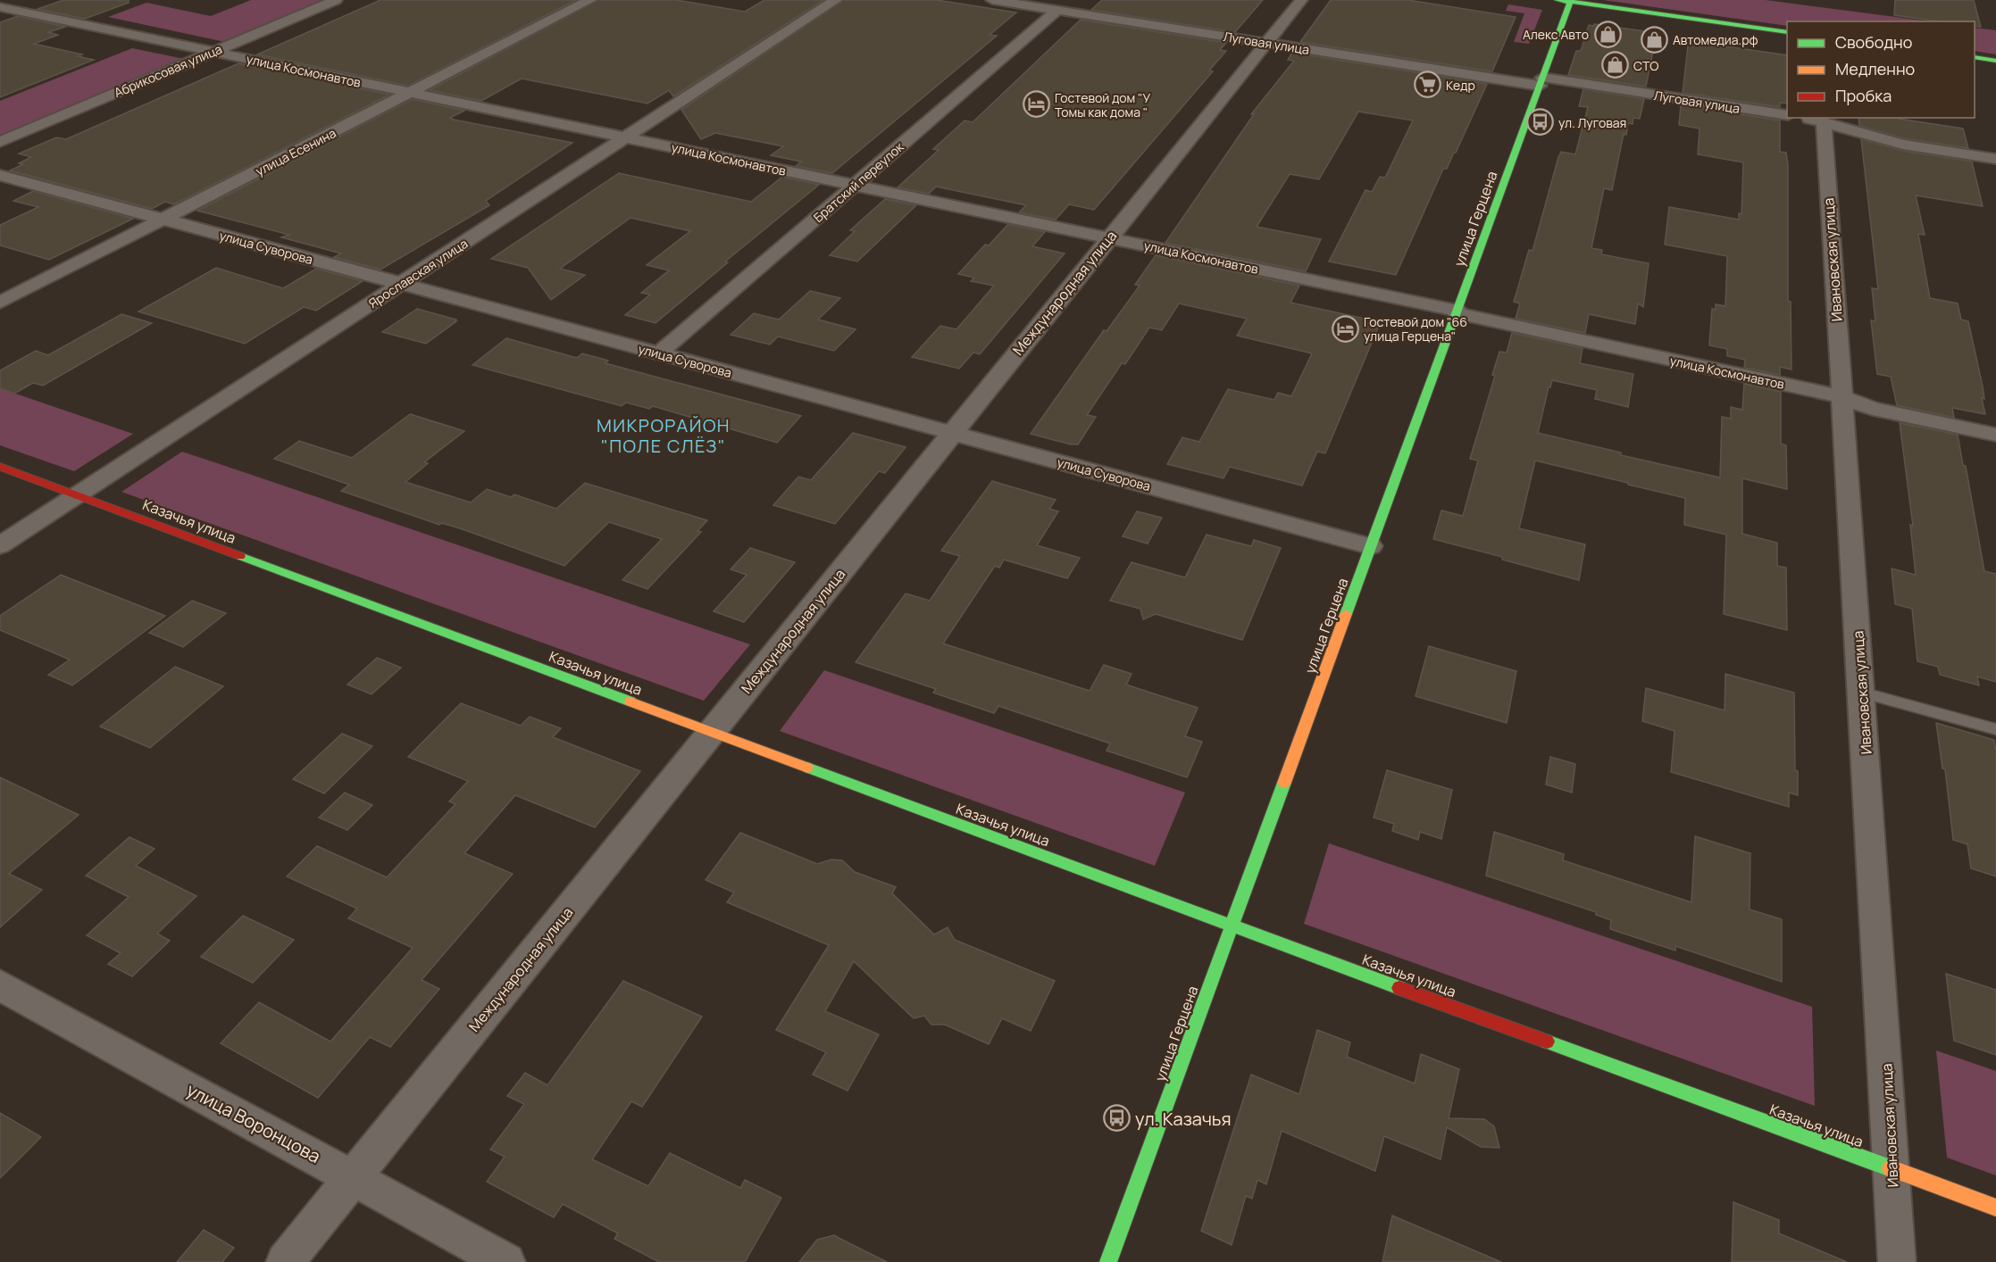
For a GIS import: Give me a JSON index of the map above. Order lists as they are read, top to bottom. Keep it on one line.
{"streets":{"street":["Луговая улица","Абрикосовая улица","улица Космонавтов","улица Есенина","Братский переулок","улица Герцена","улица Суворова","Ивановская улица","Ярославская улица","Международная улица","Казачья улица","улица Воронцова"]},"crossings":[["Луговая улица","Братский переулок"],["Луговая улица","улица Герцена"],["Луговая улица","Международная улица"],["Абрикосовая улица","улица Космонавтов"],["улица Космонавтов","улица Есенина"],["улица Космонавтов","Братский переулок"],["улица Космонавтов","улица Герцена"],["улица Космонавтов","Ивановская улица"],["улица Космонавтов","Ярославская улица"],["улица Космонавтов","Международная улица"],["улица Есенина","улица Суворова"],["Братский переулок","улица Суворова"],["улица Герцена","улица Суворова"],["улица Герцена","Казачья улица"],["улица Суворова","Ярославская улица"],["улица Суворова","Международная улица"],["Ивановская улица","Казачья улица"],["Ярославская улица","Казачья улица"],["Международная улица","Казачья улица"],["Международная улица","улица Воронцова"]],"districts":["МИКРОРАЙОН \"ПОЛЕ СЛЁЗ\""],"places":{"shop":["Алекс Авто","Автомедиа.рф","СТО"],"supermarket":["Кедр"],"hotel":["Гостевой дом \"У Томы как дома \"","Гостевой дом \"66 улица Герцена\""],"bus stop":["ул. Луговая","ул. Казачья"]},"legend":["Свободно","Медленно","Пробка"]}
